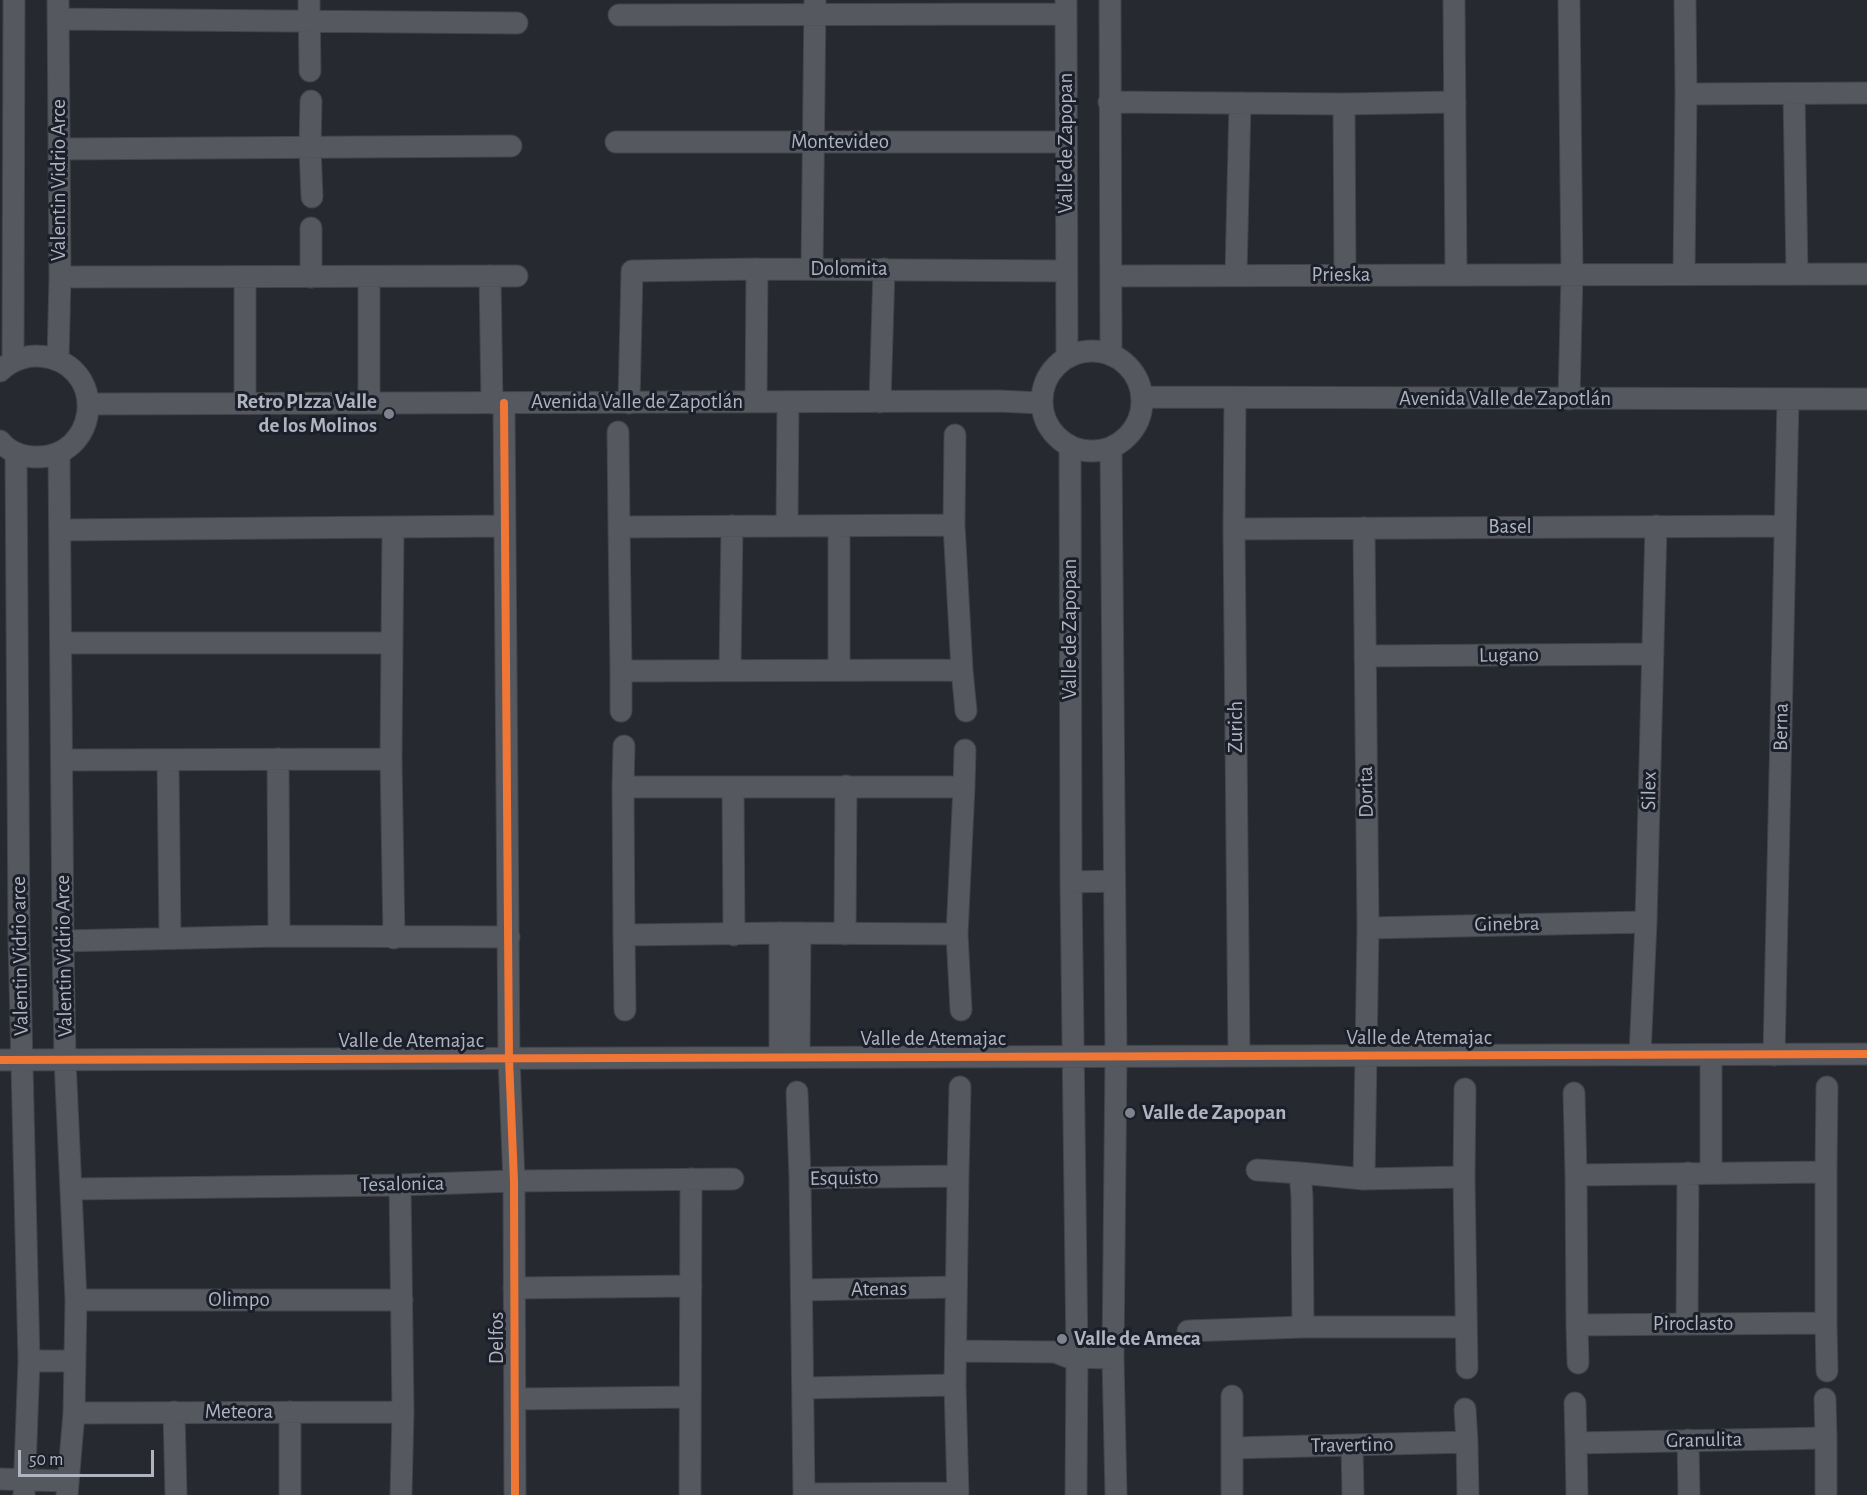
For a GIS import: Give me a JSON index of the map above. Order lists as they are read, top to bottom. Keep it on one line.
{"streets":{"street":["Montevideo","Valle de Zapopan","Valentin Vidrio Arce","Dolomita","Prieska","Avenida Valle de Zapotlán","Basel","Lugano","Zurich","Berna","Silex","Dorita","Ginebra","Valentin Vidrio arce","Valle de Atemajac","Esquisto","Tesalonica","Atenas","Olimpo","Piroclasto","Delfos","Meteora","Granulita","Travertino"]},"crossings":[["Montevideo","Valle de Zapopan"],["Valle de Zapopan","Dolomita"],["Valle de Zapopan","Prieska"],["Valle de Zapopan","Avenida Valle de Zapotlán"],["Valle de Zapopan","Valle de Atemajac"],["Valentin Vidrio Arce","Valentin Vidrio arce"],["Valentin Vidrio Arce","Valle de Atemajac"],["Valentin Vidrio Arce","Tesalonica"],["Valentin Vidrio Arce","Olimpo"],["Valentin Vidrio Arce","Meteora"],["Dolomita","Avenida Valle de Zapotlán"],["Avenida Valle de Zapotlán","Zurich"],["Avenida Valle de Zapotlán","Berna"],["Avenida Valle de Zapotlán","Delfos"],["Basel","Zurich"],["Basel","Berna"],["Basel","Silex"],["Basel","Dorita"],["Lugano","Silex"],["Lugano","Dorita"],["Zurich","Valle de Atemajac"],["Berna","Valle de Atemajac"],["Silex","Ginebra"],["Silex","Valle de Atemajac"],["Dorita","Ginebra"],["Dorita","Valle de Atemajac"],["Valentin Vidrio arce","Valle de Atemajac"],["Valle de Atemajac","Delfos"],["Esquisto","Atenas"],["Tesalonica","Delfos"]],"places":["Retro PIzza Valle de los Molinos","Valle de Zapopan","Valle de Ameca"],"scale_bar":"50 m"}
